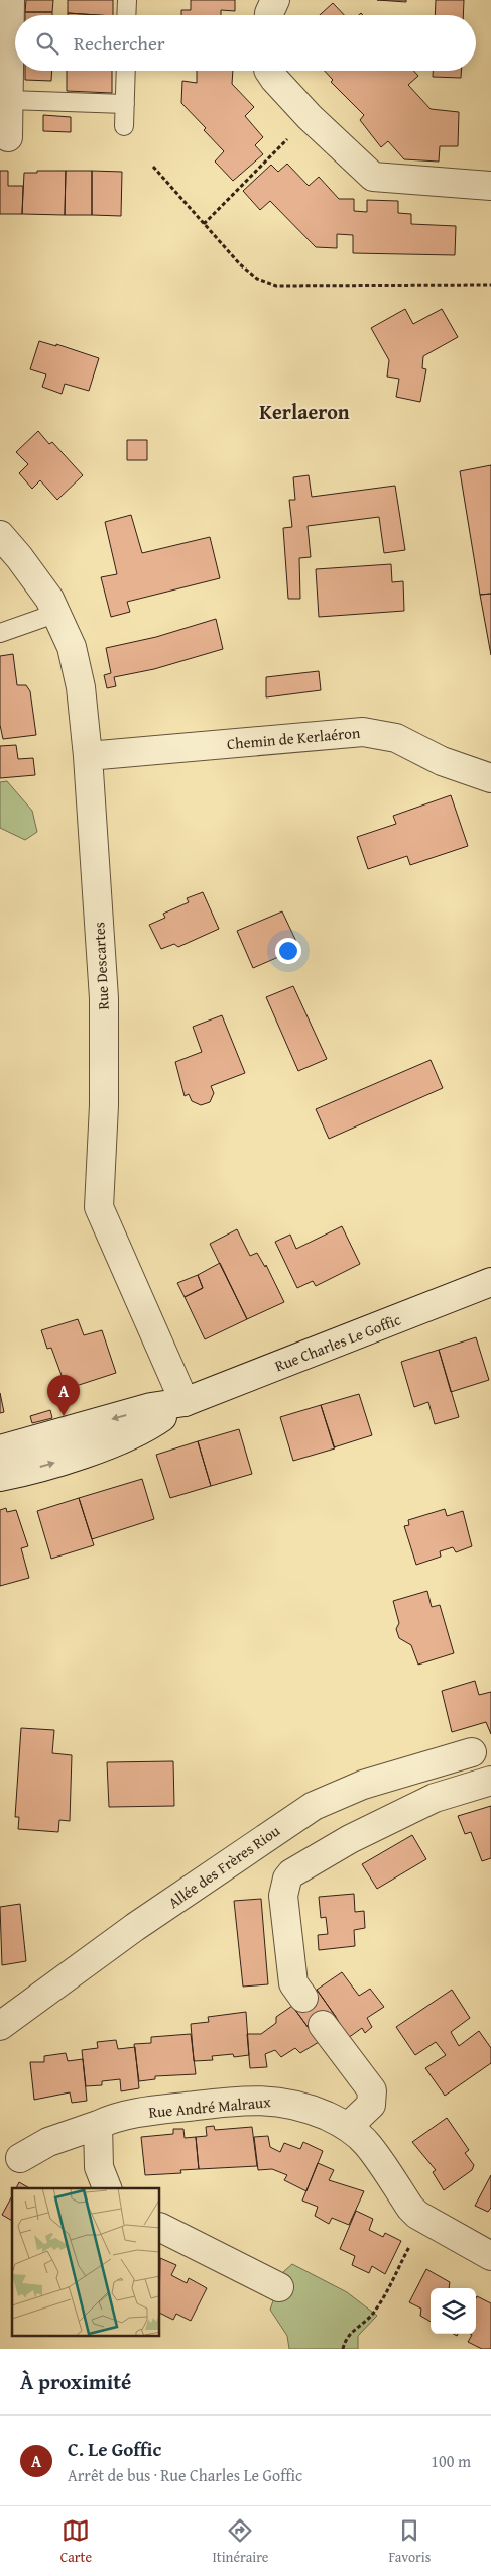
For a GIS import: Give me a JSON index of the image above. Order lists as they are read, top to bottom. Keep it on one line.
{"streets":{"street":["Chemin de Kerlaéron","Rue Descartes","Rue Charles Le Goffic","Allée des Frères Riou","Rue André Malraux"]},"crossings":[["Chemin de Kerlaéron","Rue Descartes"],["Rue Descartes","Rue Charles Le Goffic"]],"districts":["Kerlaeron"],"page":{"search":"Rechercher","pins":"A","heading":"À proximité","list":[{"mark":"A","name":"C. Le Goffic","note":"Arrêt de bus · Rue Charles Le Goffic","value":"100 m"}],"nav":["Carte","Itinéraire","Favoris"]}}
